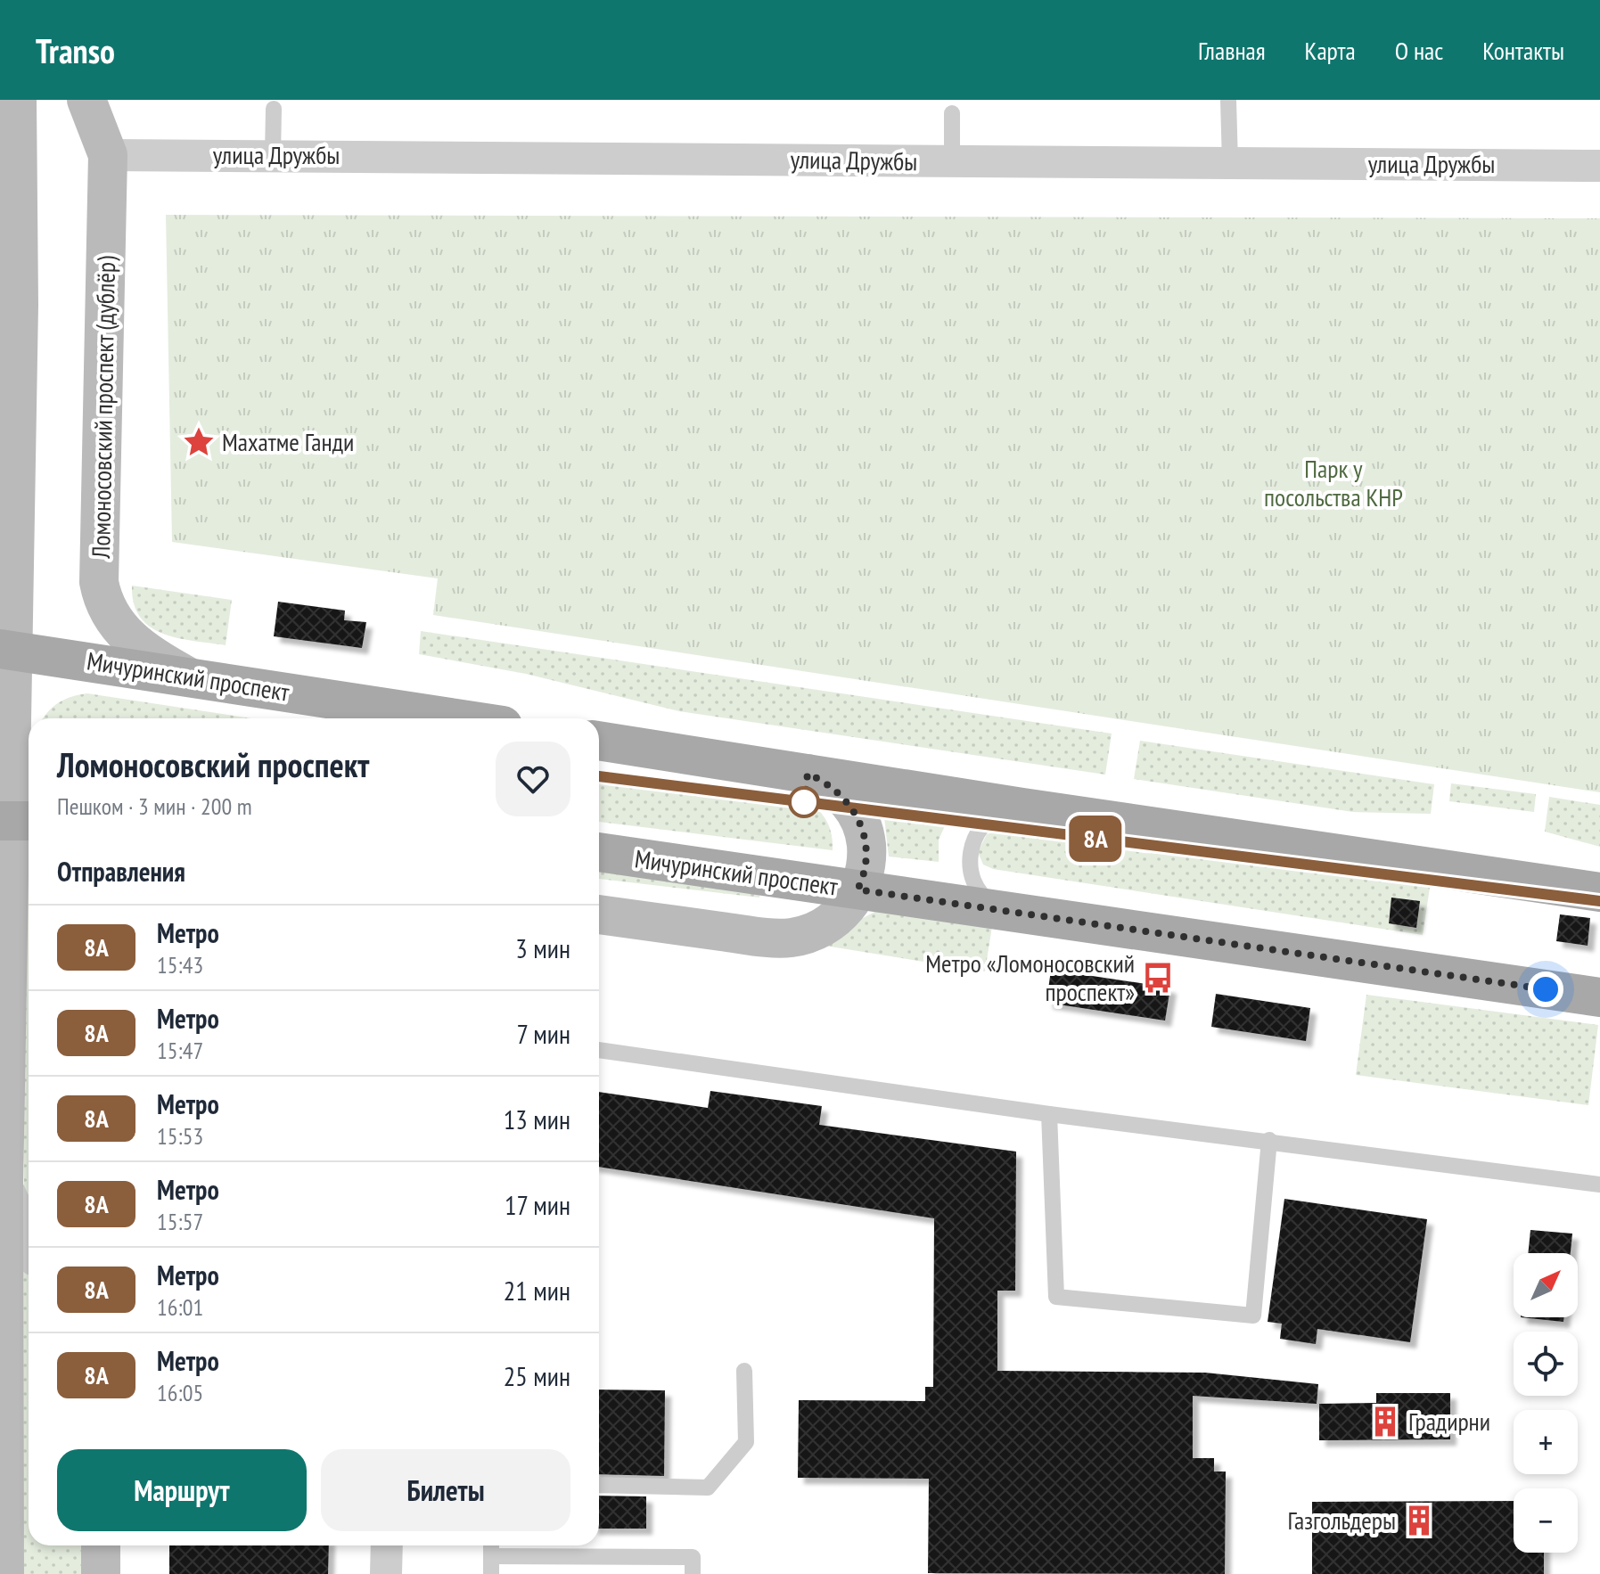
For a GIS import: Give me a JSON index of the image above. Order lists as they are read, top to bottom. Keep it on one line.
{"streets":{"main road":["Ломоносовский проспект (дублёр)","Мичуринский проспект"],"street":["улица Дружбы"]},"crossings":[["улица Дружбы","Ломоносовский проспект (дублёр)"],["Ломоносовский проспект (дублёр)","Мичуринский проспект"]],"parks":["Парк у посольства КНР"],"places":{"place":["Махатме Ганди"],"bus stop":["Метро «Ломоносовский проспект»"],"building":["Градирни","Газгольдеры"]},"lines":["metro line 8А"],"north":"top right","page":{"header":"Transo","nav":["Главная","Карта","О нас","Контакты"],"on_map":"8А","heading":[["Ломоносовский проспект","Пешком · 3 мин · 200 m"],"Отправления"],"list":[{"mark":"8А","name":"Метро","note":"15:43","value":"3 мин"},{"mark":"8А","name":"Метро","note":"15:47","value":"7 мин"},{"mark":"8А","name":"Метро","note":"15:53","value":"13 мин"},{"mark":"8А","name":"Метро","note":"15:57","value":"17 мин"},{"mark":"8А","name":"Метро","note":"16:01","value":"21 мин"},{"mark":"8А","name":"Метро","note":"16:05","value":"25 мин"}],"map_buttons":["+","−"],"buttons":["Маршрут","Билеты"]}}
